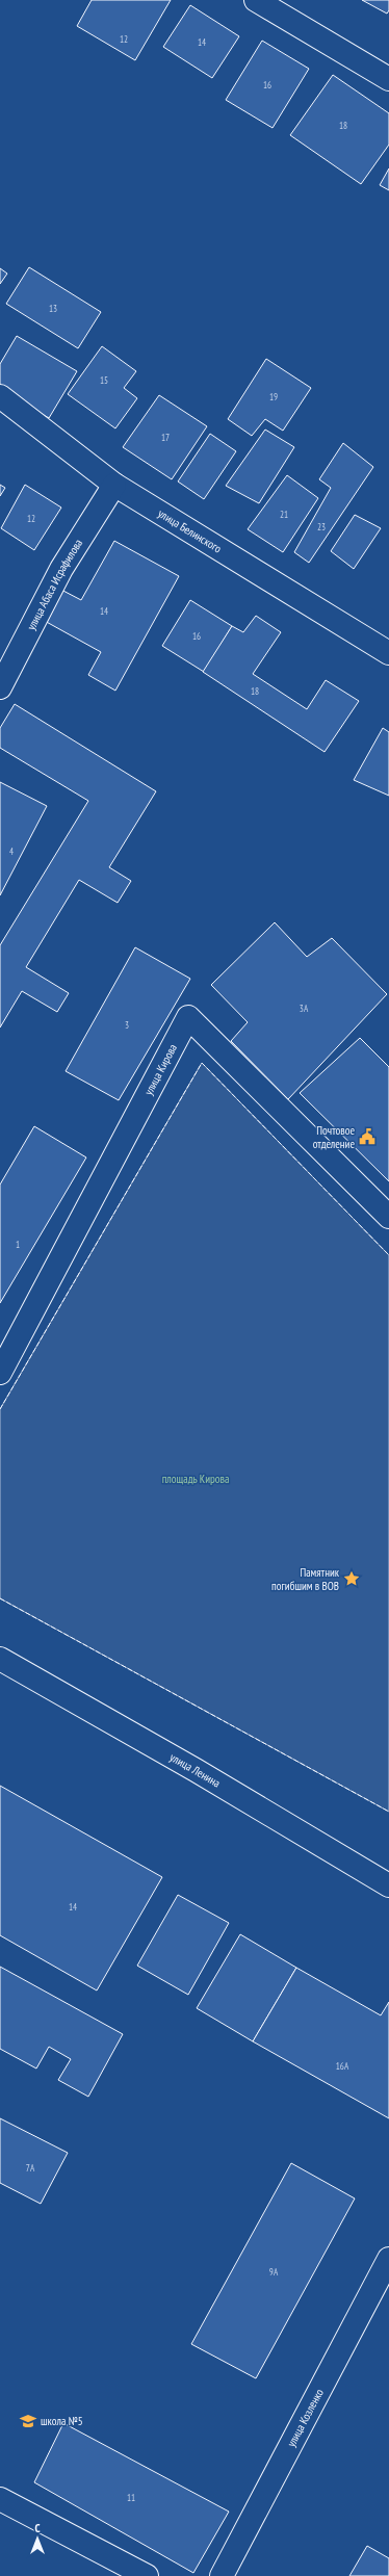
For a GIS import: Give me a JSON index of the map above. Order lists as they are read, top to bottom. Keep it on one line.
{"streets":{"street":["улица Белинского","улица Абаса Исрафилова","улица Кирова","улица Ленина","улица Козленко"]},"crossings":[["улица Белинского","улица Абаса Исрафилова"]],"parks":["площадь Кирова"],"places":{"public building":["Почтовое отделение"],"place":["Памятник погибшим в ВОВ"],"school or university":["школа №5"]},"house_numbers":["12","14","16","18","13","15","19","17","21","12","23","14","16","18","4","3А","3","1","14","16А","7А","9А","11"],"north":"top"}
